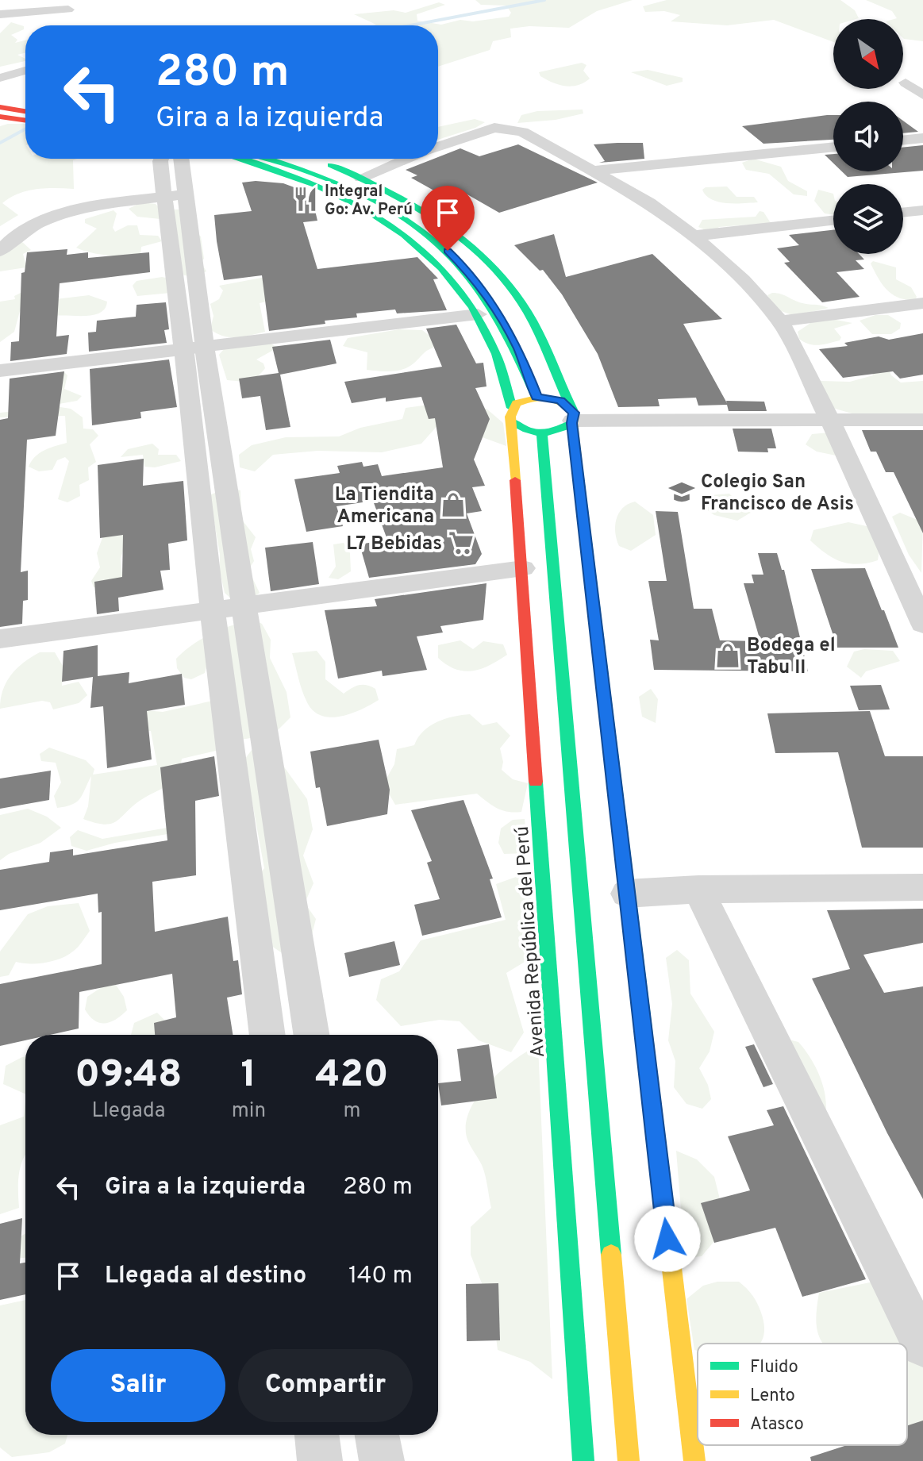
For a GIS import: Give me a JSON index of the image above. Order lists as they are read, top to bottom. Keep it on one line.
{"streets":{"main road":["Avenida República del Perú"]},"places":{"restaurant":["Integral Go: Av. Perú"],"school or university":["Colegio San Francisco de Asis"],"shop":["La Tiendita Americana","Bodega el Tabu II"],"supermarket":["L7 Bebidas"]},"legend":["Fluido","Lento","Atasco"],"north":"bottom right","page":{"turn":["280 m","Gira a la izquierda"],"eta":["09:48","Llegada","1","min","420","m"],"list":[{"name":"Gira a la izquierda","value":"280 m"},{"name":"Llegada al destino","value":"140 m"}],"buttons":["Salir","Compartir"]}}
